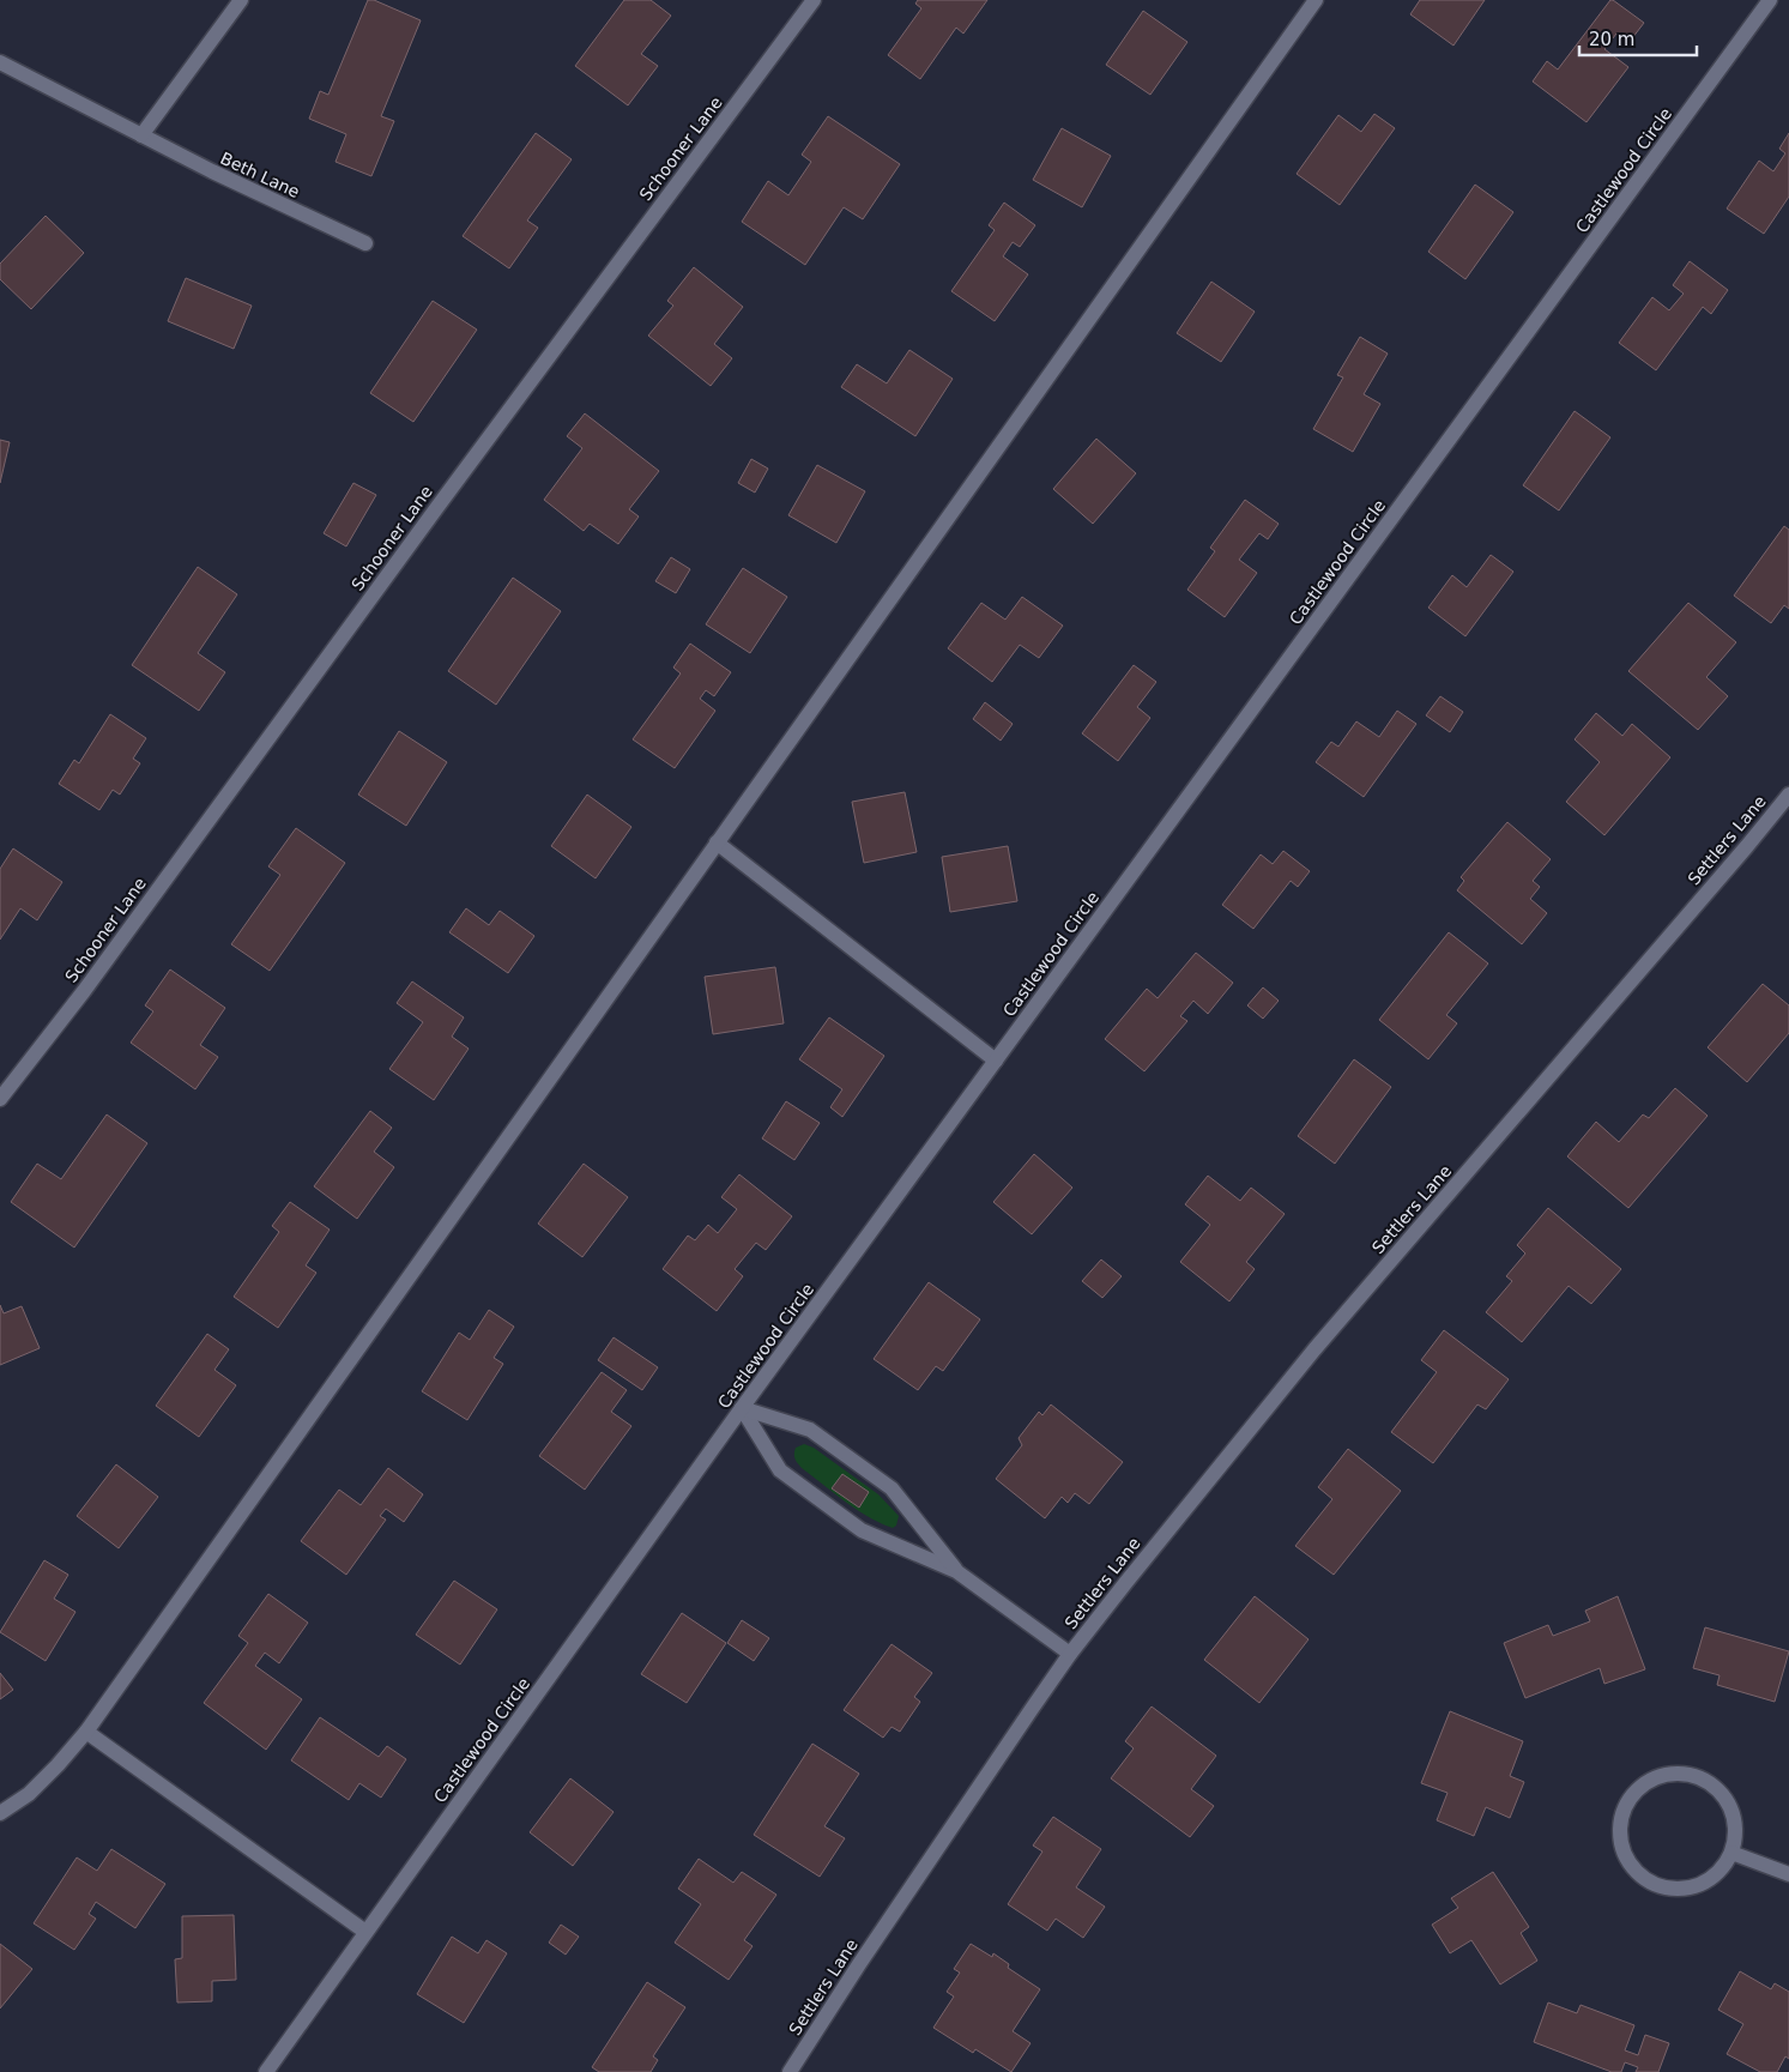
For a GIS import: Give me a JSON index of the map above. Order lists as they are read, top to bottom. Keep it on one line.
{"streets":{"street":["Schooner Lane","Castlewood Circle","Beth Lane","Settlers Lane"]},"crossings":[["Castlewood Circle","Settlers Lane"]],"scale_bar":"20 m"}
